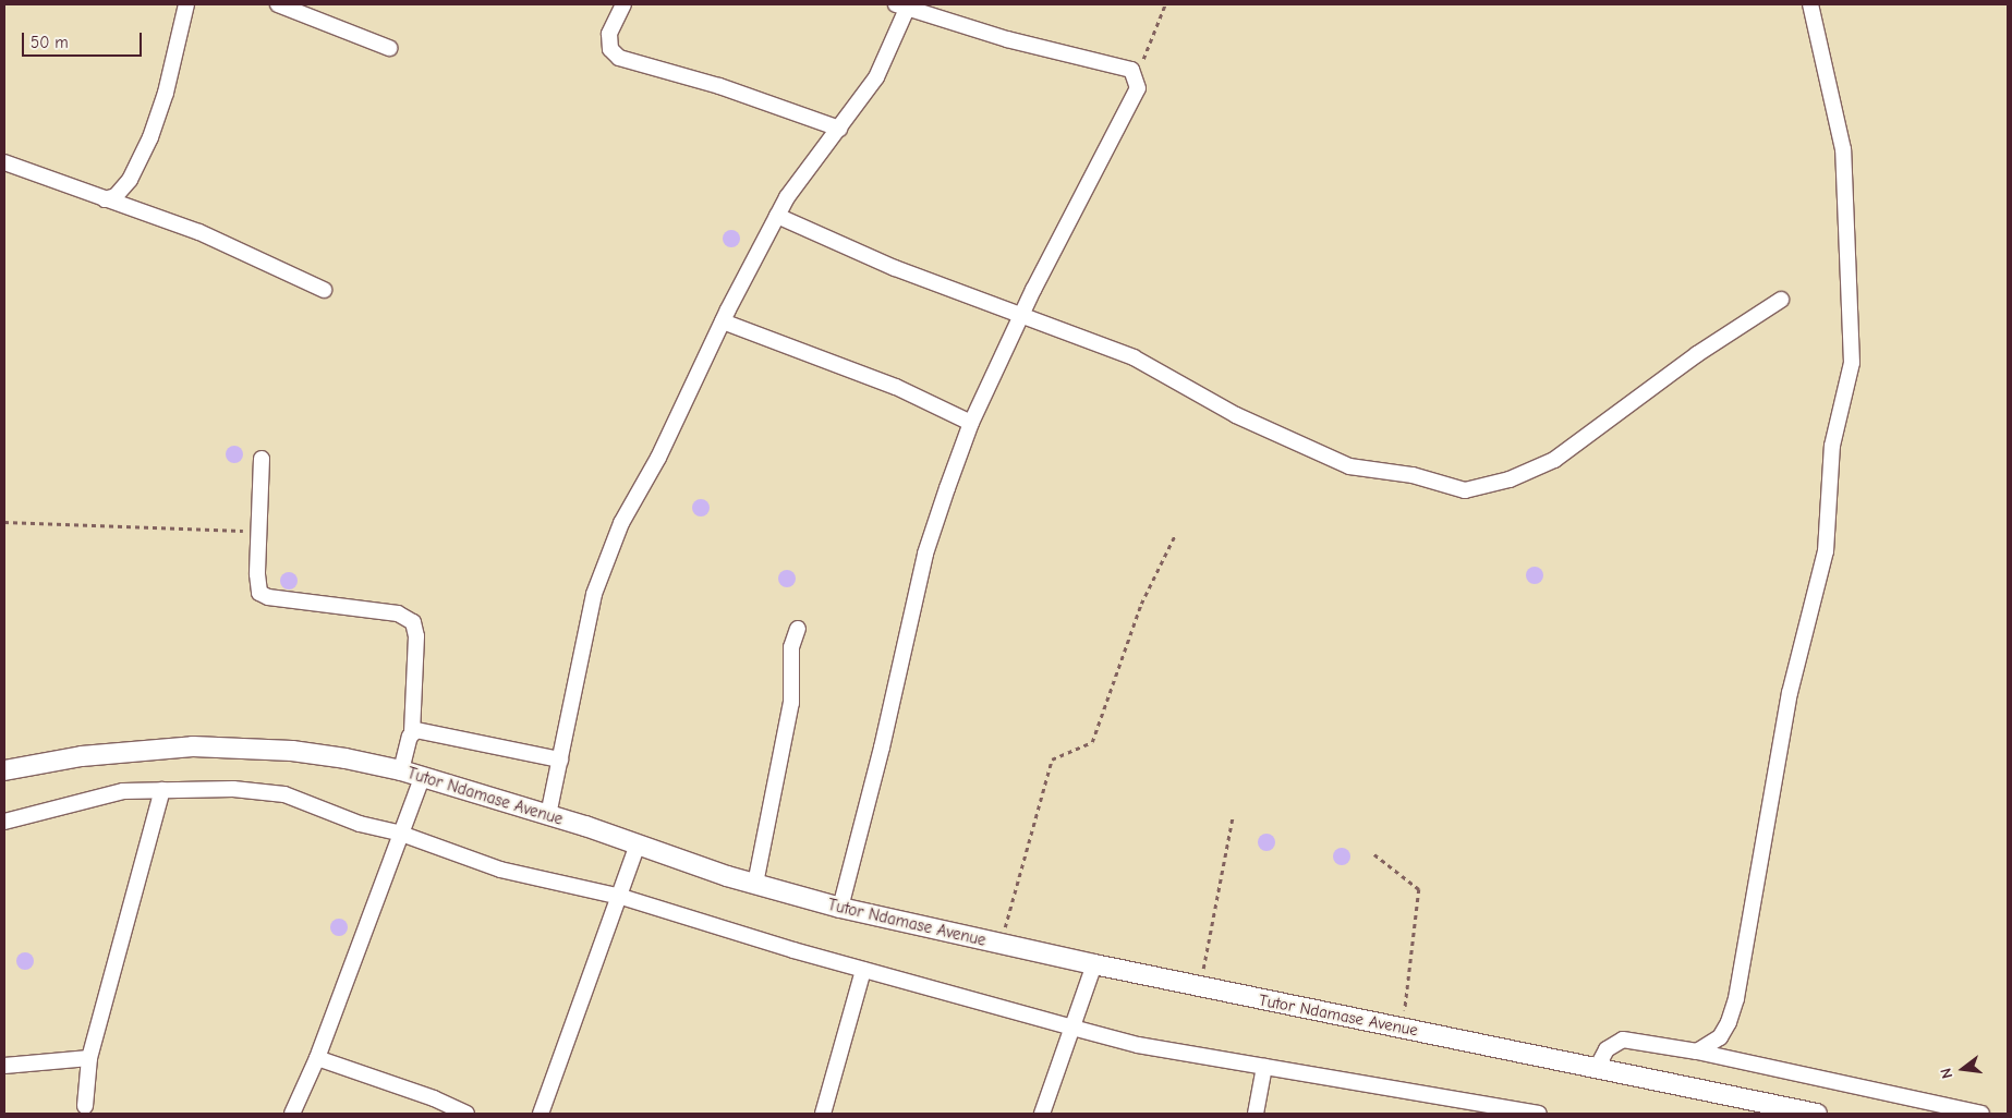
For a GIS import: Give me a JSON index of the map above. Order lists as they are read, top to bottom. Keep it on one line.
{"streets":{"street":["Tutor Ndamase Avenue"]},"scale_bar":"50 m","north":"left"}
